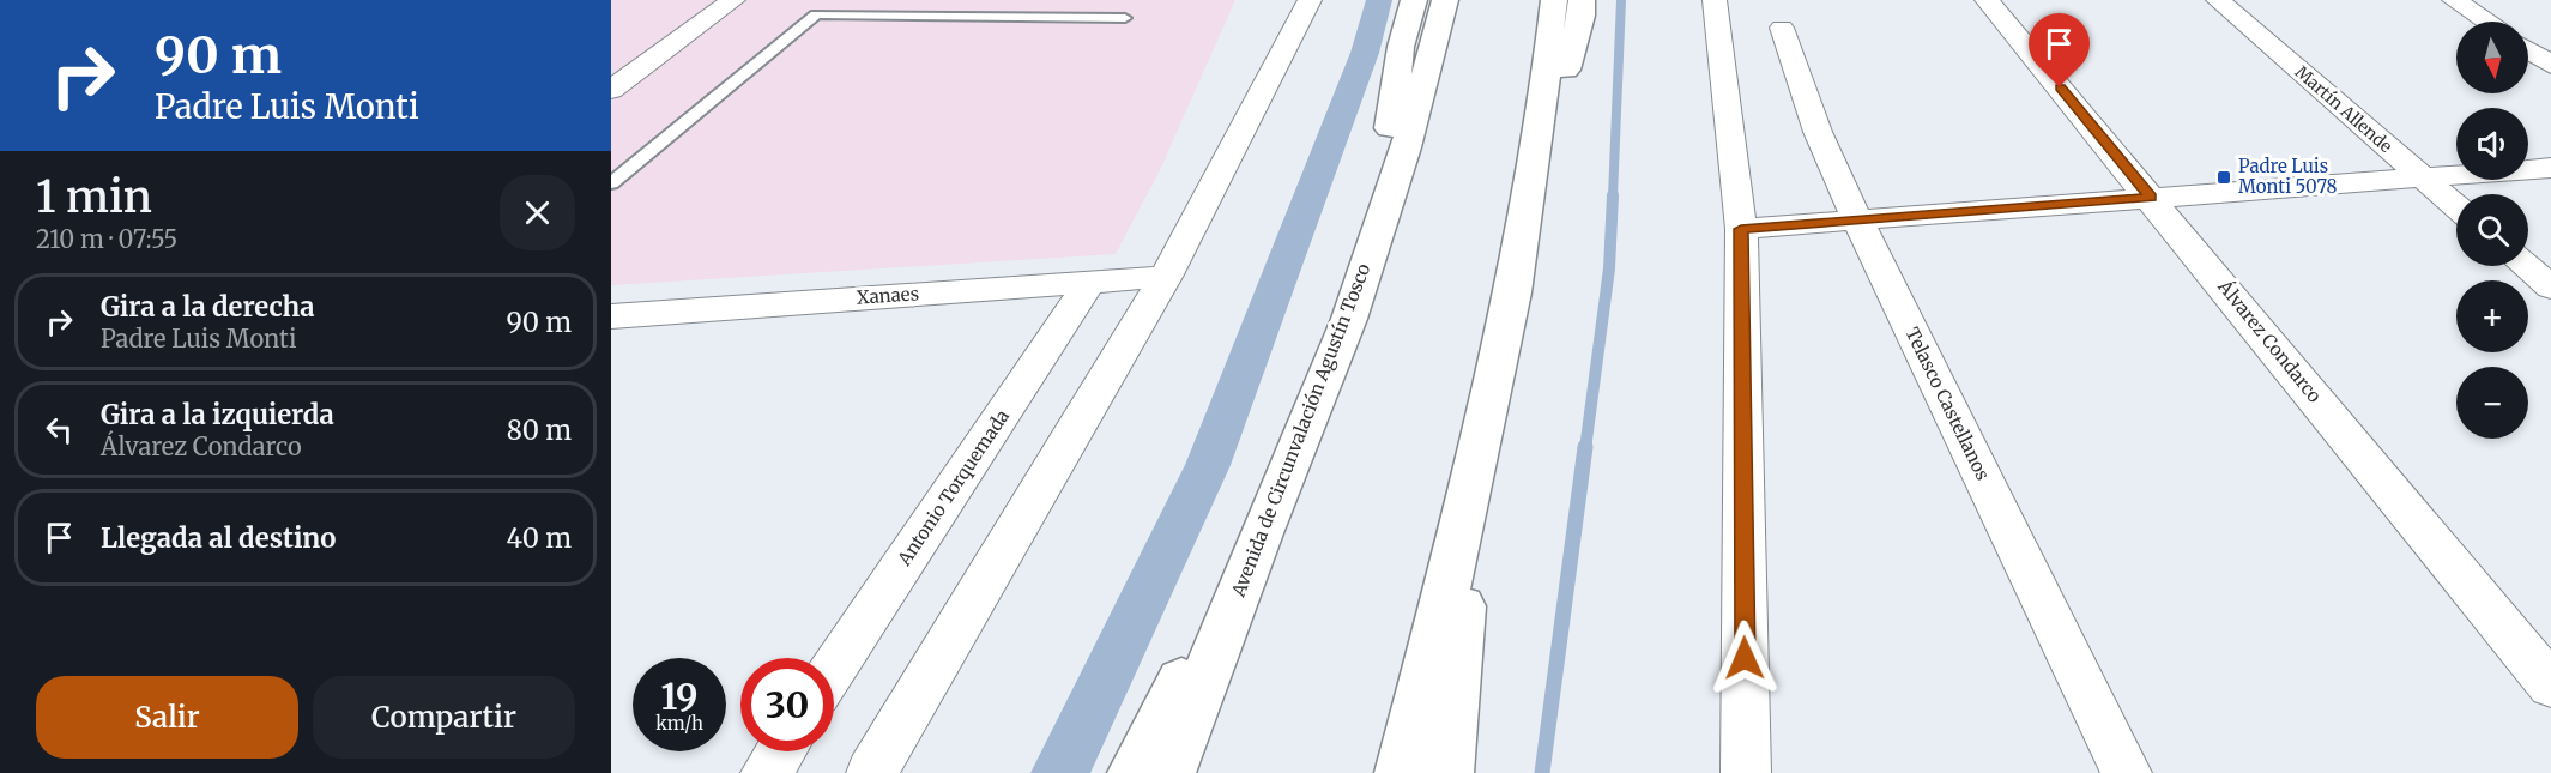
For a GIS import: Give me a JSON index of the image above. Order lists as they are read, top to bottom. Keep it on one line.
{"streets":{"highway":["Avenida de Circunvalación Agustín Tosco"],"street":["Martín Allende","Xanaes","Álvarez Condarco","Telasco Castellanos","Antonio Torquemada"]},"crossings":[["Xanaes","Antonio Torquemada"]],"places":{"transit":["Padre Luis Monti 5078"]},"north":"bottom","page":{"turn":["90 m","Padre Luis Monti"],"map_buttons":["+","−"],"heading":["1 min","210 m · 07:55"],"list":[{"name":"Gira a la derecha","note":"Padre Luis Monti","value":"90 m"},{"name":"Gira a la izquierda","note":"Álvarez Condarco","value":"80 m"},{"name":"Llegada al destino","value":"40 m"}],"speed":"19 km/h","limit":"30","buttons":["Salir","Compartir"]}}
